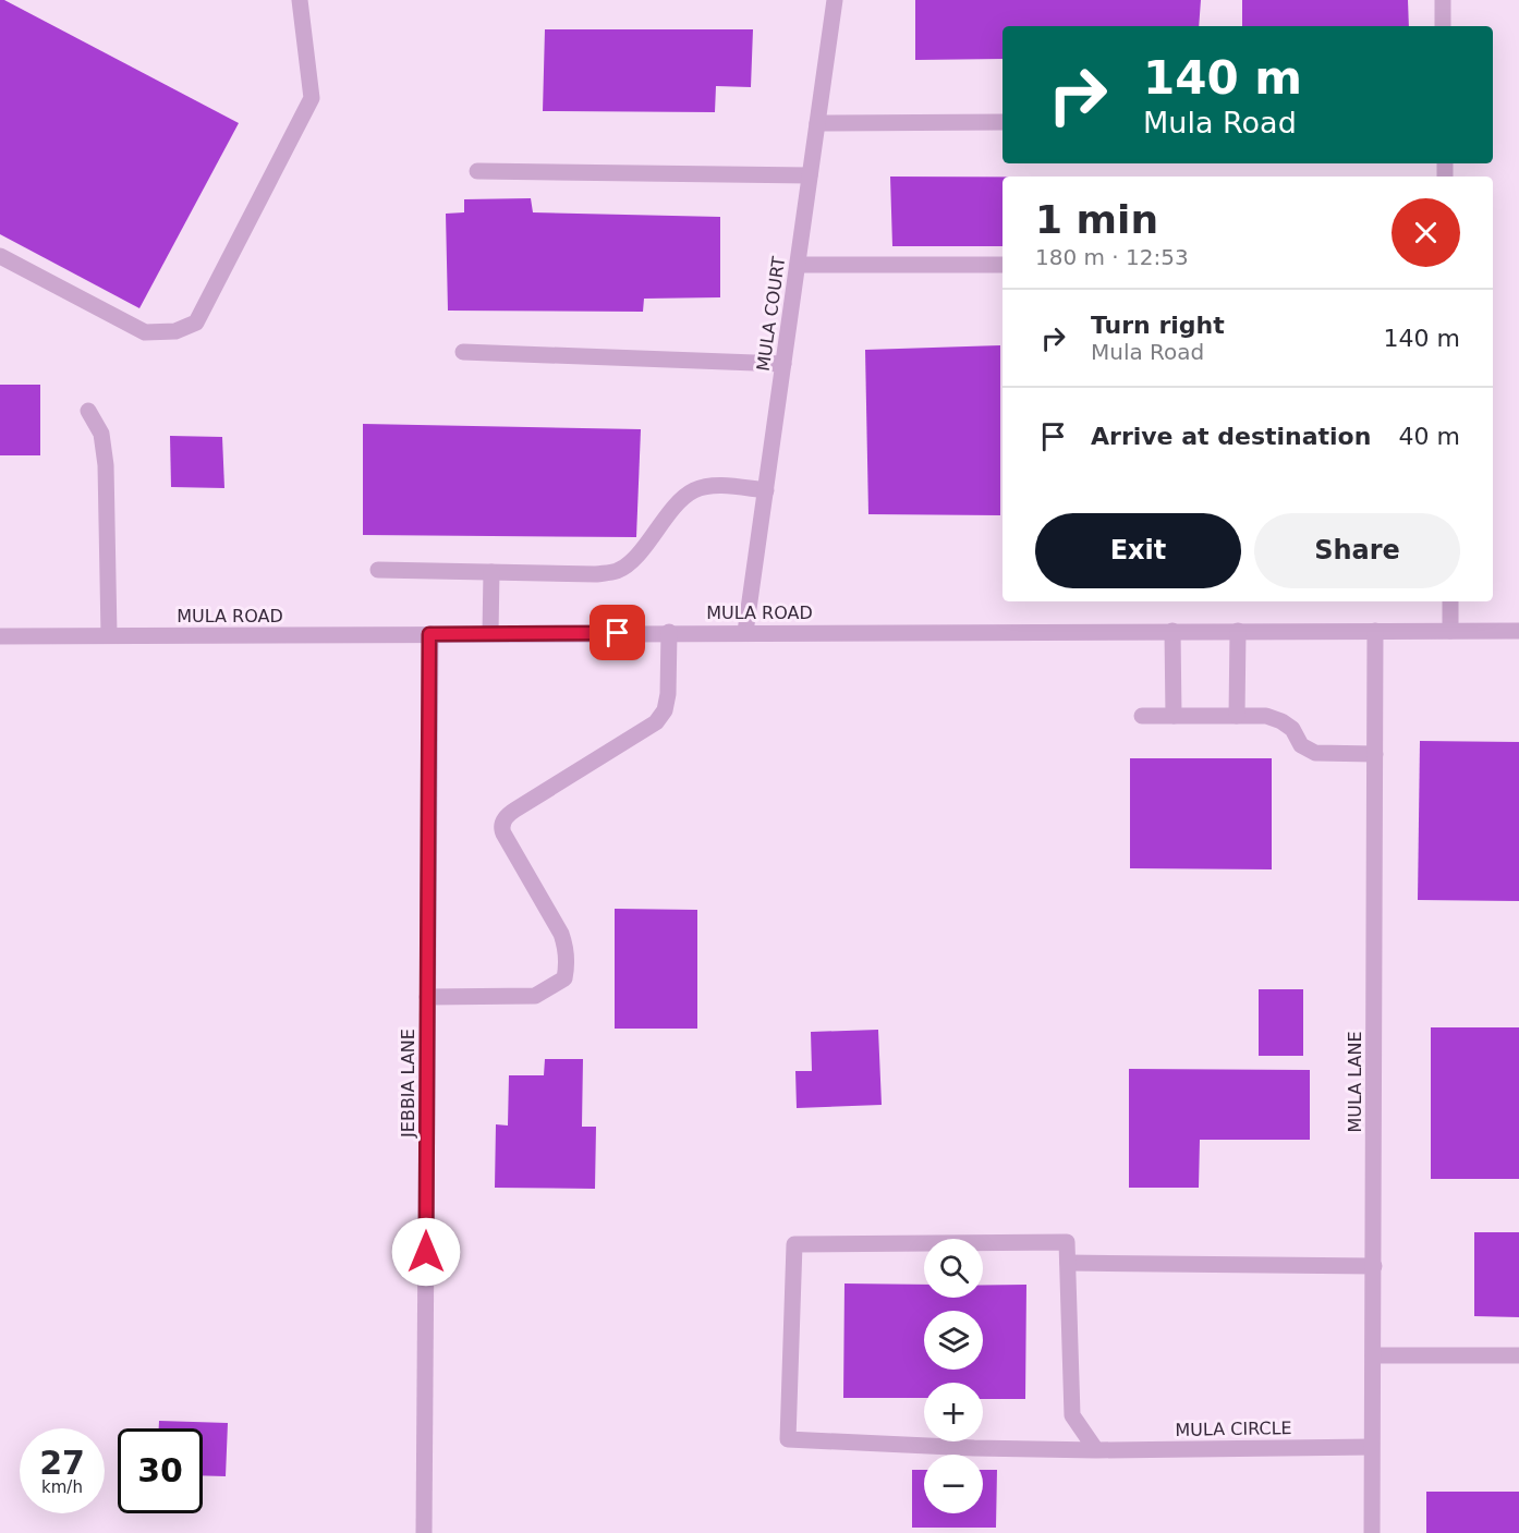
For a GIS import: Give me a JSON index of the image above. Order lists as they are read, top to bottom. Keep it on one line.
{"streets":{"street":["MULA COURT","MULA ROAD","MULA LANE","JEBBIA LANE","MULA CIRCLE"]},"crossings":[["MULA COURT","MULA ROAD"],["MULA ROAD","MULA LANE"],["MULA ROAD","JEBBIA LANE"],["MULA LANE","MULA CIRCLE"]],"page":{"turn":["140 m","Mula Road"],"heading":["1 min","180 m · 12:53"],"list":[{"name":"Turn right","note":"Mula Road","value":"140 m"},{"name":"Arrive at destination","value":"40 m"}],"buttons":["Exit","Share"],"map_buttons":["+","−"],"speed":"27 km/h","limit":"30"}}
